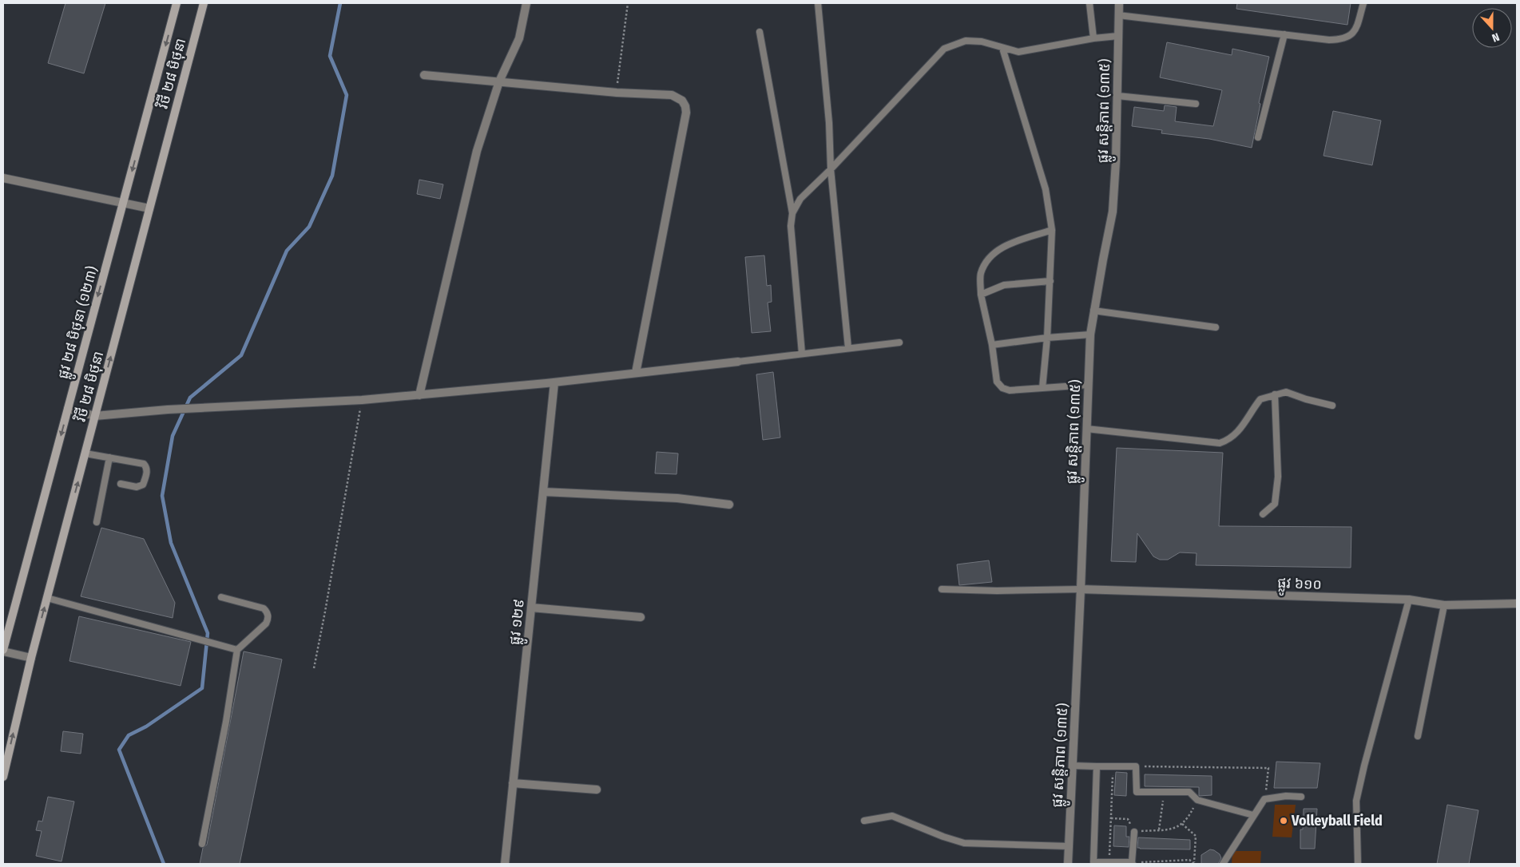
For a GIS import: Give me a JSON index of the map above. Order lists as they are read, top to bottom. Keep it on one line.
{"streets":{"main road":["វិថី ២៨ មិថុនា","ផ្លូវ ២៨ មិថុនា (១២៣)"],"street":["ផ្លូវ សន្តិភាព (១៣៥)","ផ្លូវ ៦១០","ផ្លូវ ១២៩"]},"crossings":[["ផ្លូវ សន្តិភាព (១៣៥)","ផ្លូវ ៦១០"]],"one_way":["វិថី ២៨ មិថុនា","ផ្លូវ ២៨ មិថុនា (១២៣)"],"places":["Volleyball Field"],"north":"bottom"}
